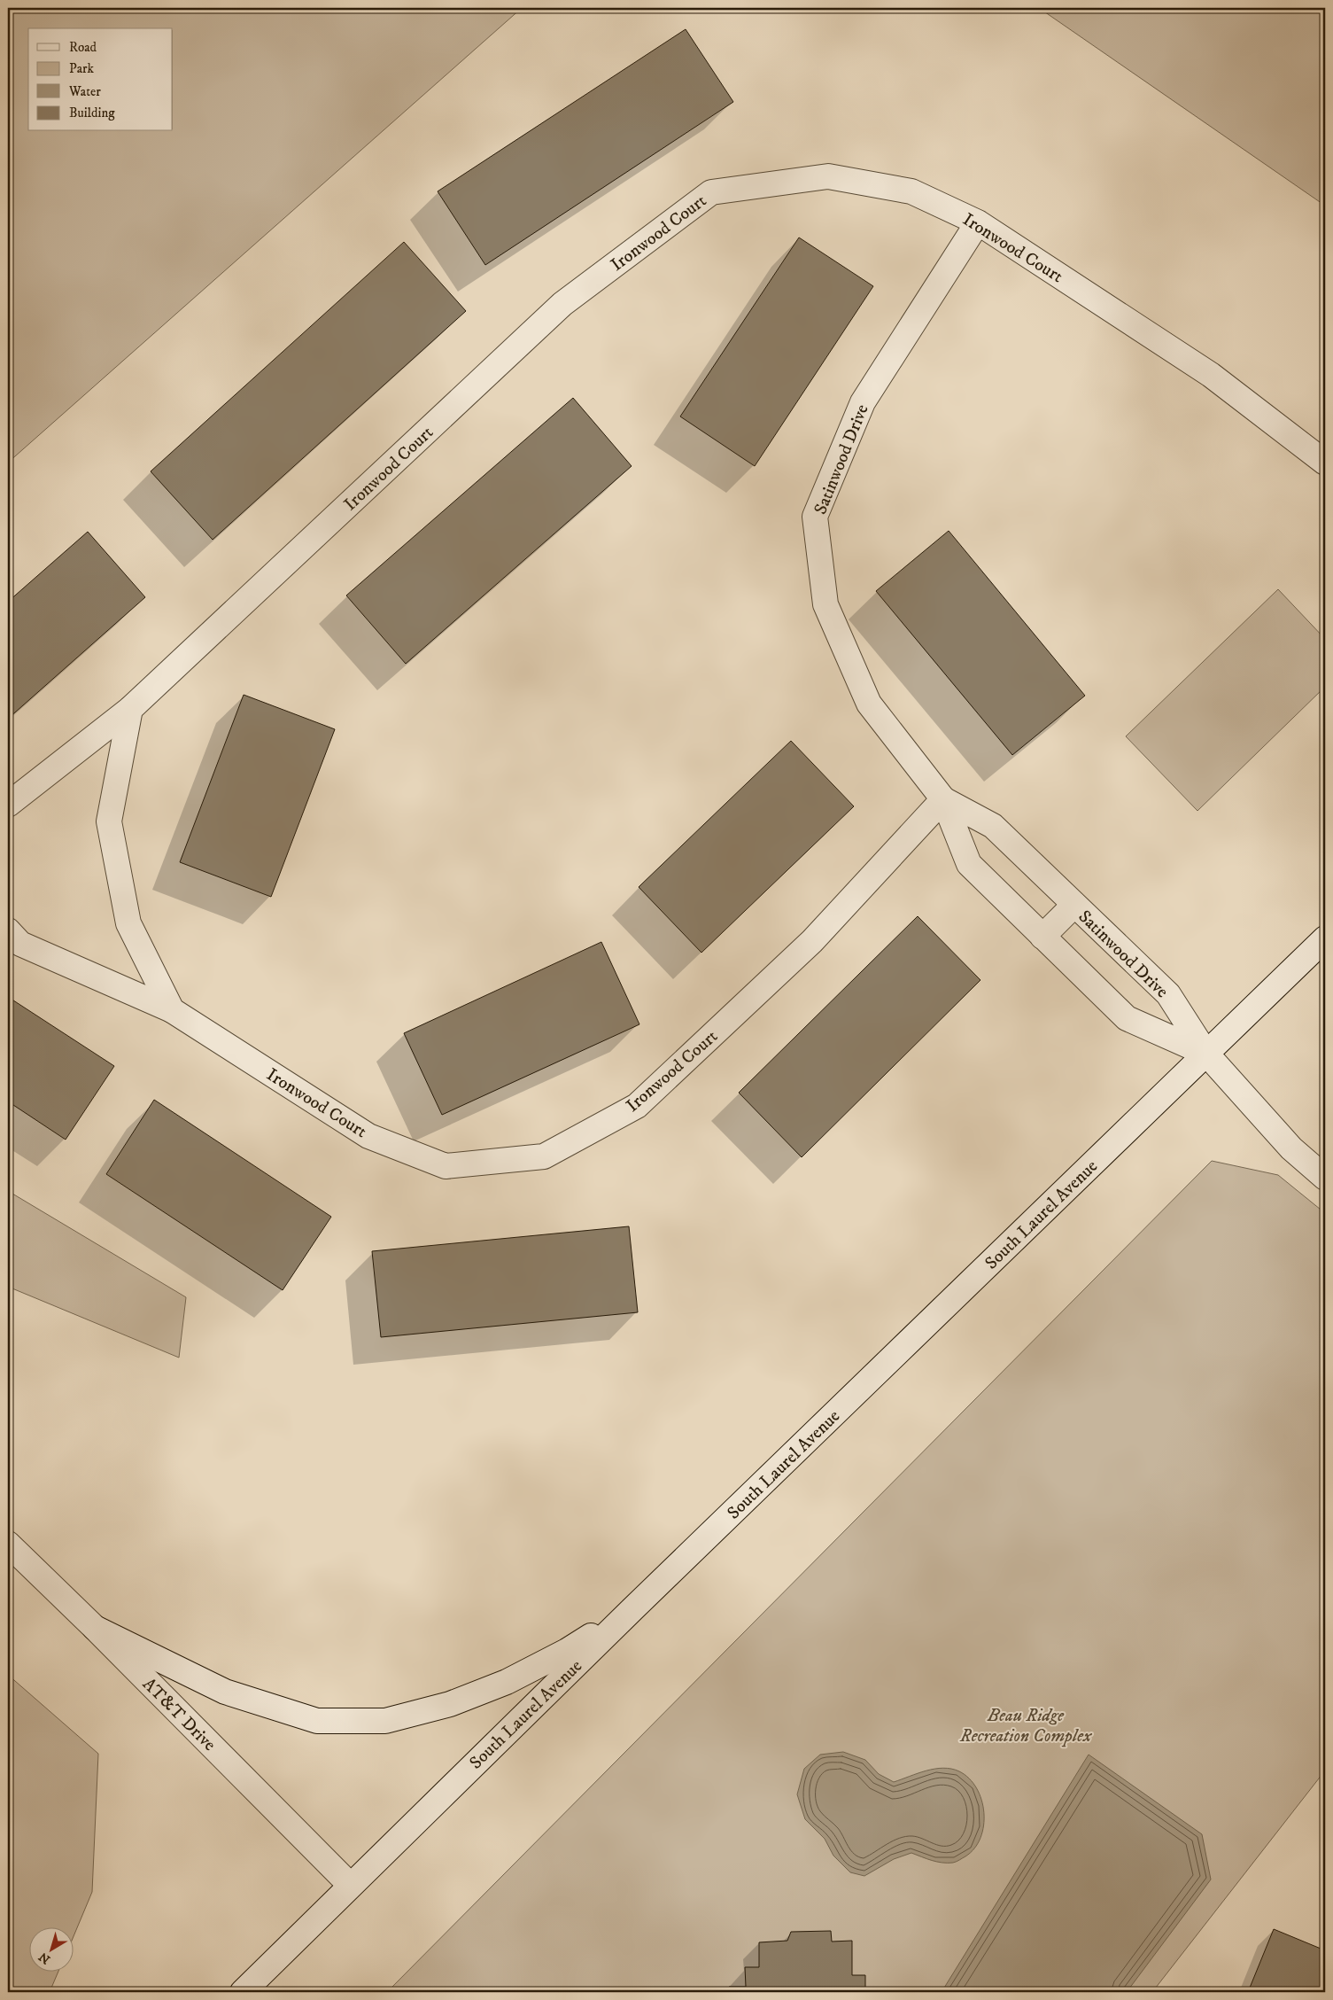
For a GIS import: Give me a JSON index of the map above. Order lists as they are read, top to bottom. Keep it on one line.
{"streets":{"street":["Ironwood Court","Satinwood Drive","South Laurel Avenue","AT&T Drive"]},"crossings":[["Ironwood Court","Satinwood Drive"],["Satinwood Drive","South Laurel Avenue"],["South Laurel Avenue","AT&T Drive"]],"parks":["Beau Ridge Recreation Complex"],"legend":["Road","Park","Water","Building"],"north":"bottom left"}
